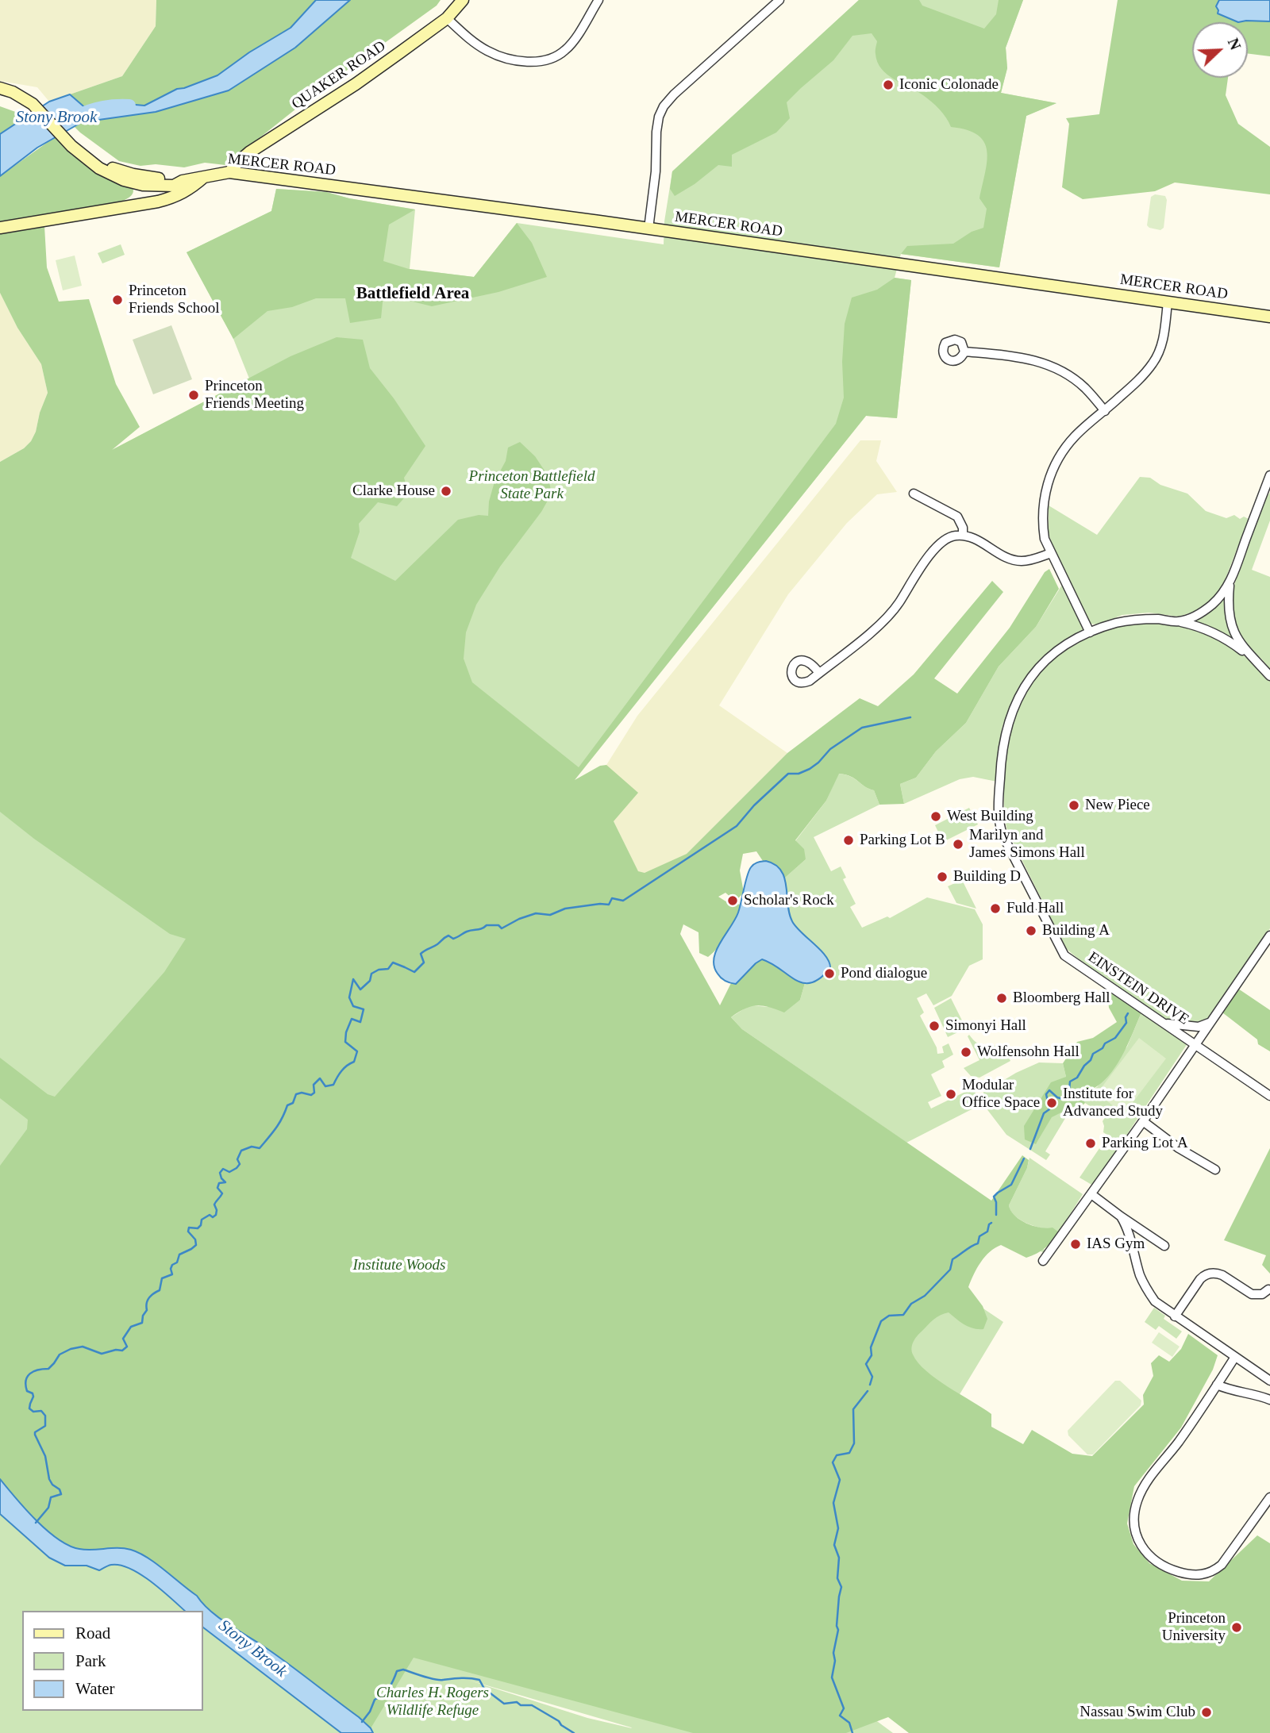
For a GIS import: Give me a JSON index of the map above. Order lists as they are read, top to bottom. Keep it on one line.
{"streets":{"main road":["QUAKER ROAD","MERCER ROAD"],"street":["EINSTEIN DRIVE"]},"crossings":[["QUAKER ROAD","MERCER ROAD"]],"districts":["Battlefield Area"],"water":["Stony Brook"],"parks":["Princeton Battlefield State Park","Institute Woods","Charles H. Rogers Wildlife Refuge"],"places":["Iconic Colonade","Princeton Friends School","Princeton Friends Meeting","Clarke House","New Piece","West Building","Parking Lot B","Marilyn and James Simons Hall","Building D","Scholar's Rock","Fuld Hall","Building A","Pond dialogue","Bloomberg Hall","Simonyi Hall","Wolfensohn Hall","Modular Office Space","Institute for Advanced Study","Parking Lot A","IAS Gym","Princeton University","Nassau Swim Club"],"legend":["Road","Park","Water"],"north":"top right"}
